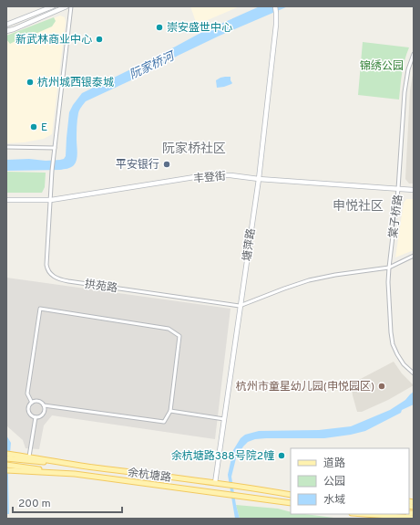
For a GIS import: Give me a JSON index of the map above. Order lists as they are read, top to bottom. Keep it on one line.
{"streets":{"main road":["余杭塘路"],"street":["丰登街","棠子桥路","塘萍路","拱苑路"]},"crossings":[["丰登街","棠子桥路"],["丰登街","塘萍路"],["丰登街","拱苑路"],["棠子桥路","拱苑路"],["塘萍路","拱苑路"],["塘萍路","余杭塘路"]],"districts":["阮家桥社区","申悦社区"],"water":["阮家桥河"],"parks":["锦绣公园"],"places":["崇安盛世中心","新武林商业中心","杭州城西银泰城","E","平安银行","杭州市童星幼儿园(申悦园区)","余杭塘路388号院2幢"],"legend":["道路","公园","水域"],"scale_bar":"200 m"}
